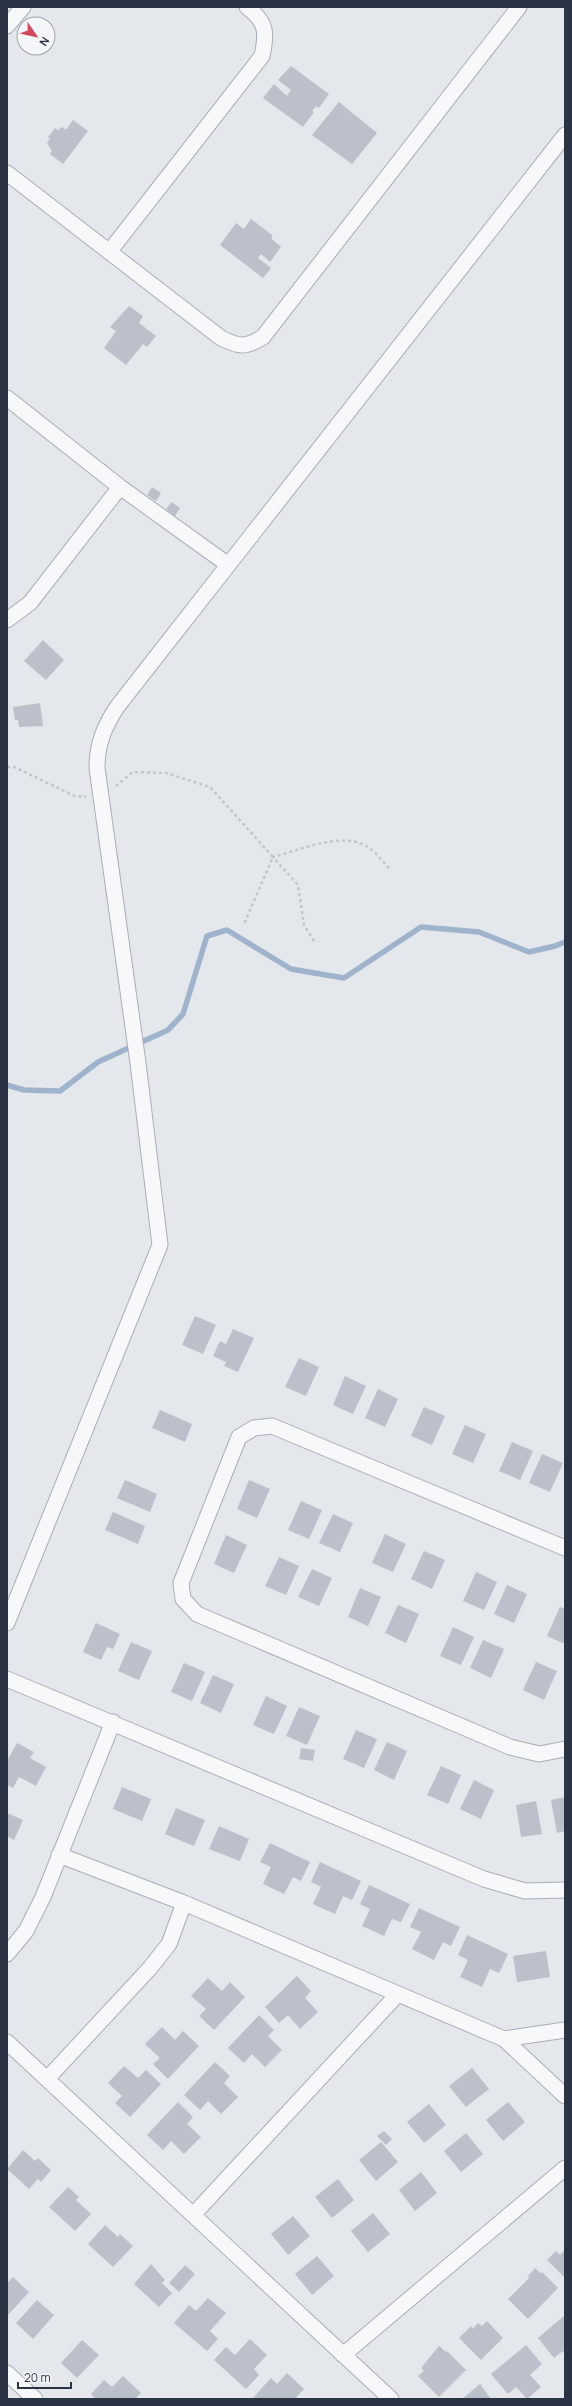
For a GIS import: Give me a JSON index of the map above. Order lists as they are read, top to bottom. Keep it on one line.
{"scale_bar":"20 m","north":"bottom right"}
